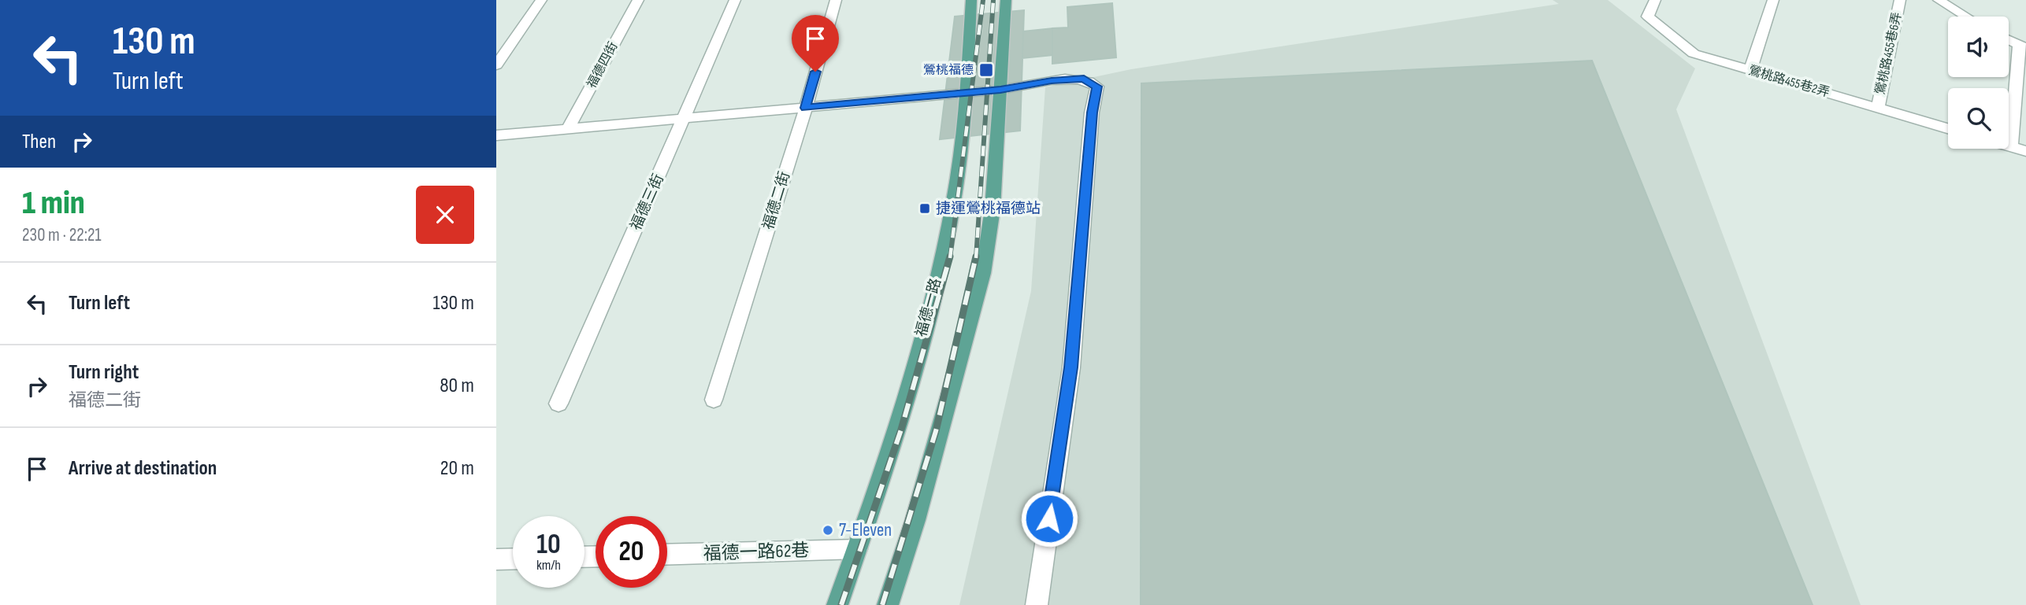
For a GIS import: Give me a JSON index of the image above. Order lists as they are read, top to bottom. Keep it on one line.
{"streets":{"main road":["福德一路"],"street":["鶯桃路455巷6弄","福德四街","鶯桃路455巷2弄","福德二街","福德三街","福德一路62巷"]},"crossings":[["鶯桃路455巷6弄","鶯桃路455巷2弄"],["福德一路","福德一路62巷"]],"places":{"transit":["鶯桃福德","捷運鶯桃福德站"],"other":["7-Eleven"]},"page":{"turn":["130 m","Turn left"],"then":"Then","heading":["1 min","230 m · 22:21"],"list":[{"name":"Turn left","value":"130 m"},{"name":"Turn right","note":"福德二街","value":"80 m"},{"name":"Arrive at destination","value":"20 m"}],"speed":"10 km/h","limit":"20"}}
